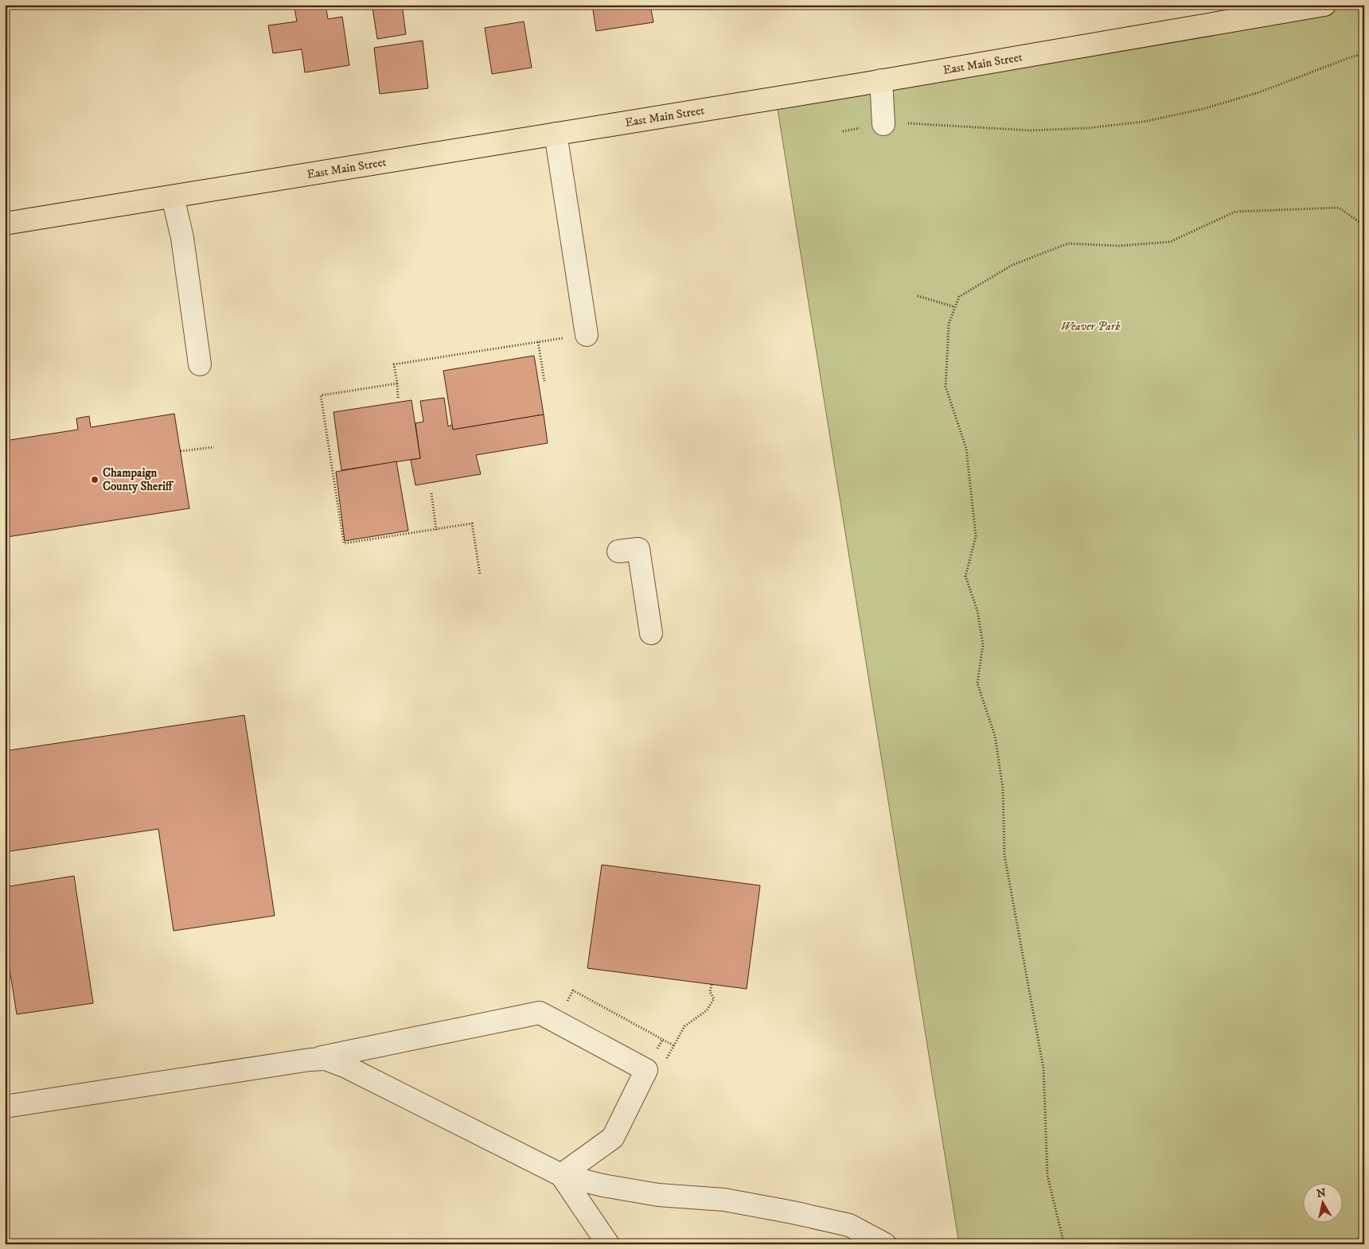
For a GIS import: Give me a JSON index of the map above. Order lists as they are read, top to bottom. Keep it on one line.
{"streets":{"main road":["East Main Street"]},"parks":["Weaver Park"],"places":["Champaign County Sheriff"],"north":"top"}
